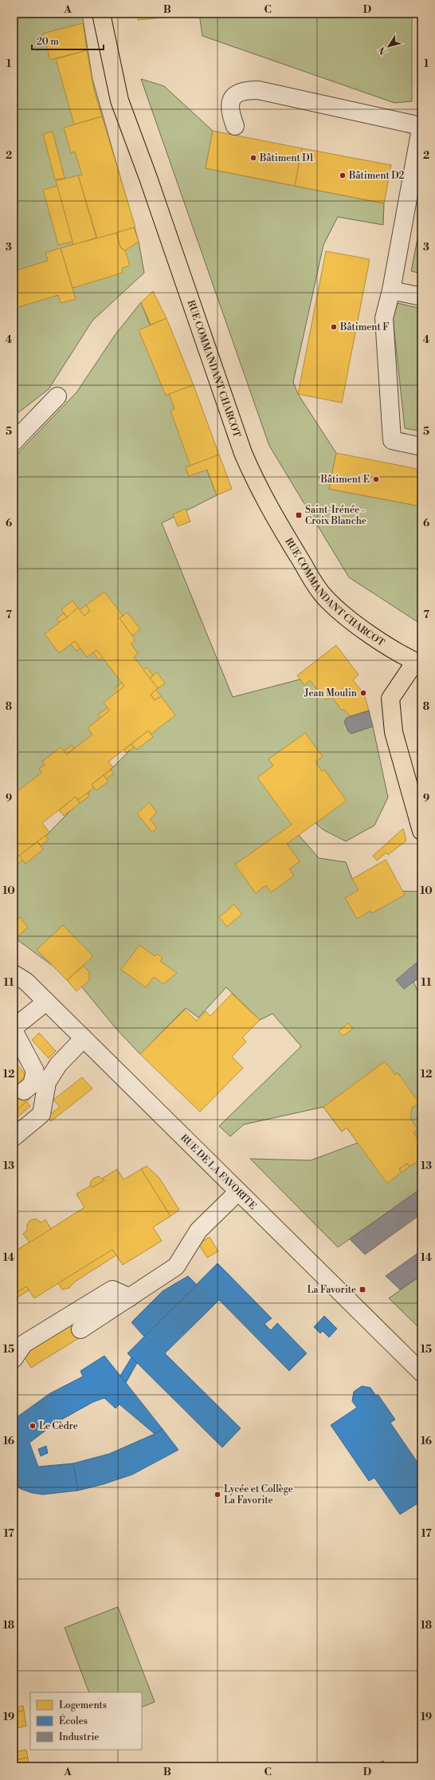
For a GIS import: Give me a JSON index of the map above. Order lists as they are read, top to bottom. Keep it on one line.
{"streets":{"main road":["RUE COMMANDANT CHARCOT"],"street":["RUE DE LA FAVORITE"]},"places":{"other":["Bâtiment D1","Bâtiment D2","Bâtiment F","Bâtiment E","Jean Moulin","Le Cèdre","Lycée et Collège La Favorite"],"transit":["Saint-Irénée - Croix Blanche","La Favorite"]},"legend":["Logements","Écoles","Industrie"],"scale_bar":"20 m","north":"bottom left","grid":{"columns":["A","B","C","D"],"rows":["1","2","3","4","5","6","7","8","9","10","11","12","13","14","15","16","17","18","19"]}}
